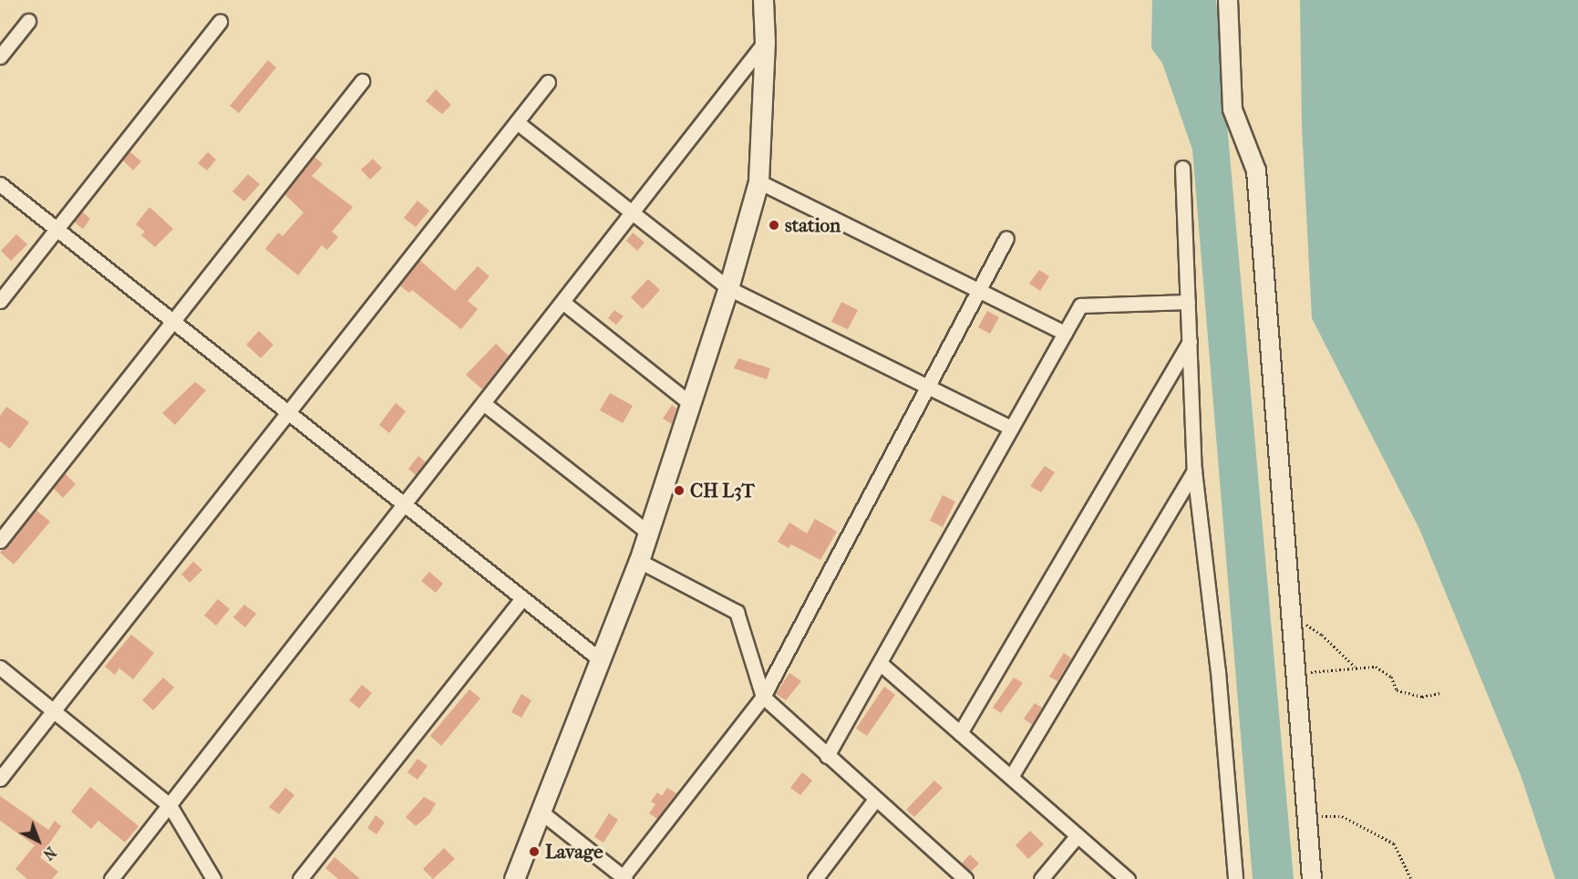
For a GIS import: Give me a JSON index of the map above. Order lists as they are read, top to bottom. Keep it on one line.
{"places":["station","CH L3T","Lavage"],"north":"bottom right"}
